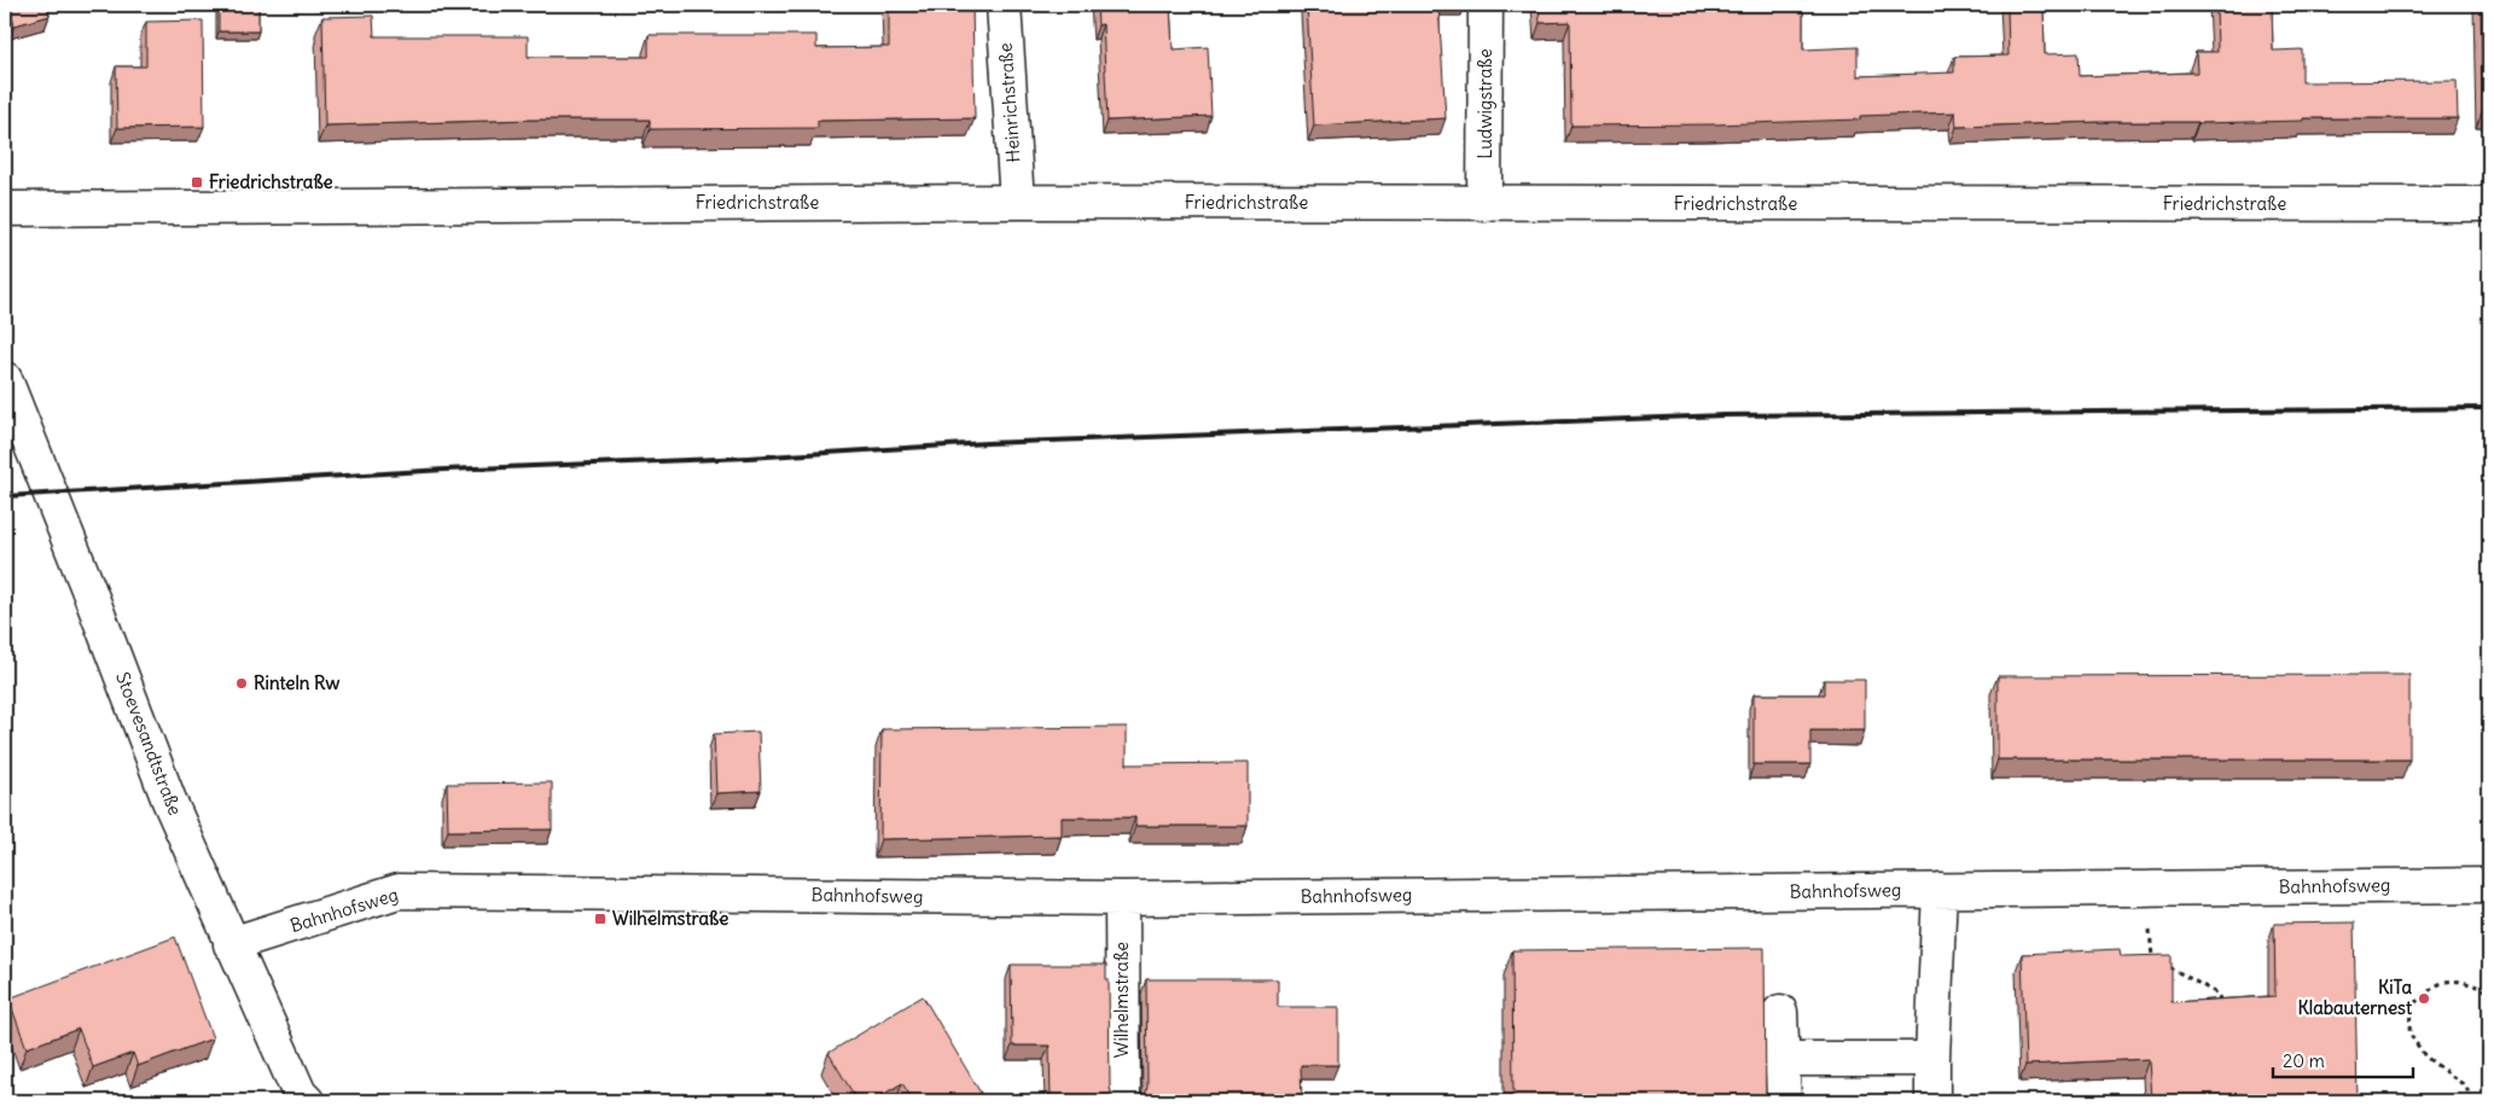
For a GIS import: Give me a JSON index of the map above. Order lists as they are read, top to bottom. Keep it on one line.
{"streets":{"street":["Heinrichstraße","Ludwigstraße","Friedrichstraße","Stoevesandtstraße","Bahnhofsweg","Wilhelmstraße"]},"crossings":[["Heinrichstraße","Friedrichstraße"],["Ludwigstraße","Friedrichstraße"],["Stoevesandtstraße","Bahnhofsweg"],["Bahnhofsweg","Wilhelmstraße"]],"places":{"transit":["Friedrichstraße","Wilhelmstraße"],"other":["Rinteln Rw","KiTa Klabauternest"]},"scale_bar":"20 m"}
